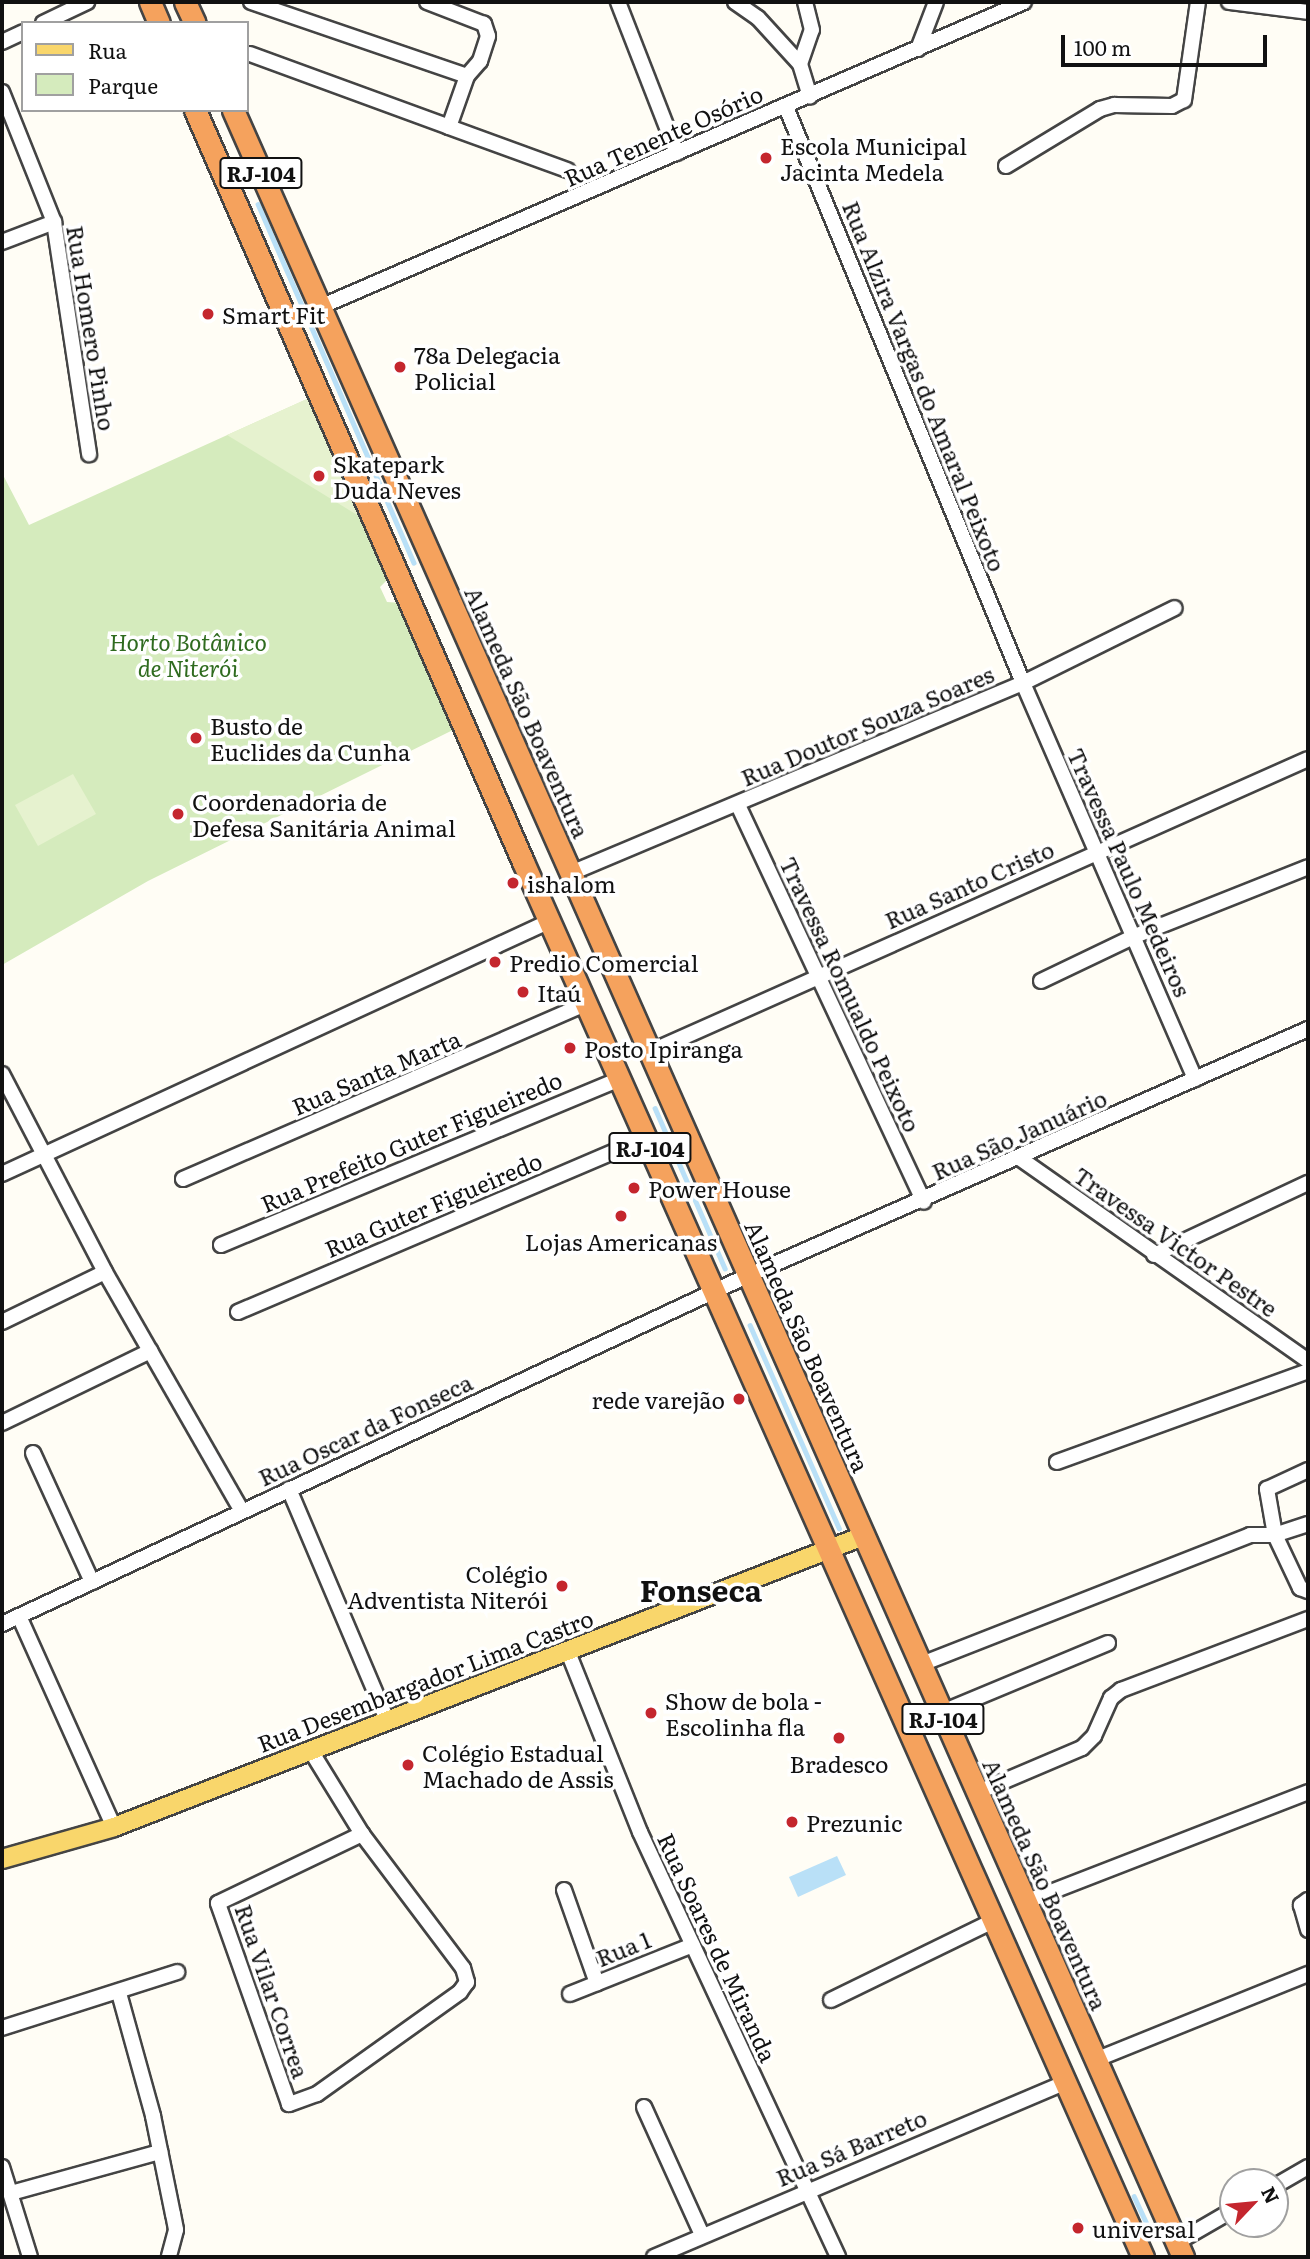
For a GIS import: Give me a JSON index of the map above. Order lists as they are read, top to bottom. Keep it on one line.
{"streets":{"highway":["RJ-104","Alameda São Boaventura"],"main road":["Rua Desembargador Lima Castro"],"street":["Rua Tenente Osório","Rua Homero Pinho","Rua Alzira Vargas do Amaral Peixoto","Rua Doutor Souza Soares","Travessa Paulo Medeiros","Rua Santo Cristo","Travessa Romualdo Peixoto","Rua Santa Marta","Rua São Januário","Rua Prefeito Guter Figueiredo","Rua Guter Figueiredo","Travessa Victor Pestre","Rua Oscar da Fonseca","Rua Soares de Miranda","Rua 1","Rua Vilar Correa","Rua Sá Barreto"]},"crossings":[["Rua Tenente Osório","Rua Alzira Vargas do Amaral Peixoto"],["Rua Tenente Osório","Alameda São Boaventura"],["RJ-104","Rua Santa Marta"],["RJ-104","Rua Prefeito Guter Figueiredo"],["RJ-104","Rua Guter Figueiredo"],["RJ-104","Rua Oscar da Fonseca"],["RJ-104","Rua Desembargador Lima Castro"],["RJ-104","Rua Sá Barreto"],["Rua Alzira Vargas do Amaral Peixoto","Rua Doutor Souza Soares"],["Rua Alzira Vargas do Amaral Peixoto","Travessa Paulo Medeiros"],["Alameda São Boaventura","Rua Doutor Souza Soares"],["Alameda São Boaventura","Rua Santo Cristo"],["Alameda São Boaventura","Rua São Januário"],["Alameda São Boaventura","Rua Oscar da Fonseca"],["Alameda São Boaventura","Rua Desembargador Lima Castro"],["Rua Doutor Souza Soares","Travessa Paulo Medeiros"],["Rua Doutor Souza Soares","Travessa Romualdo Peixoto"],["Travessa Paulo Medeiros","Rua Santo Cristo"],["Travessa Paulo Medeiros","Rua São Januário"],["Rua Santo Cristo","Travessa Romualdo Peixoto"],["Travessa Romualdo Peixoto","Rua São Januário"],["Rua São Januário","Travessa Victor Pestre"],["Rua São Januário","Rua Oscar da Fonseca"],["Rua Desembargador Lima Castro","Rua Soares de Miranda"],["Rua Desembargador Lima Castro","Rua Vilar Correa"],["Rua Soares de Miranda","Rua 1"],["Rua Soares de Miranda","Rua Sá Barreto"]],"districts":["Fonseca"],"parks":["Horto Botânico de Niterói"],"places":["Escola Municipal Jacinta Medela","Smart Fit","78a Delegacia Policial","Skatepark Duda Neves","Busto de Euclides da Cunha","Coordenadoria de Defesa Sanitária Animal","ishalom","Predio Comercial","Itaú","Posto Ipiranga","Power House","Lojas Americanas","rede varejão","Colégio Adventista Niterói","Show de bola - Escolinha fla","Bradesco","Colégio Estadual Machado de Assis","Prezunic","universal"],"legend":["Rua","Parque"],"scale_bar":"100 m","north":"top right"}
